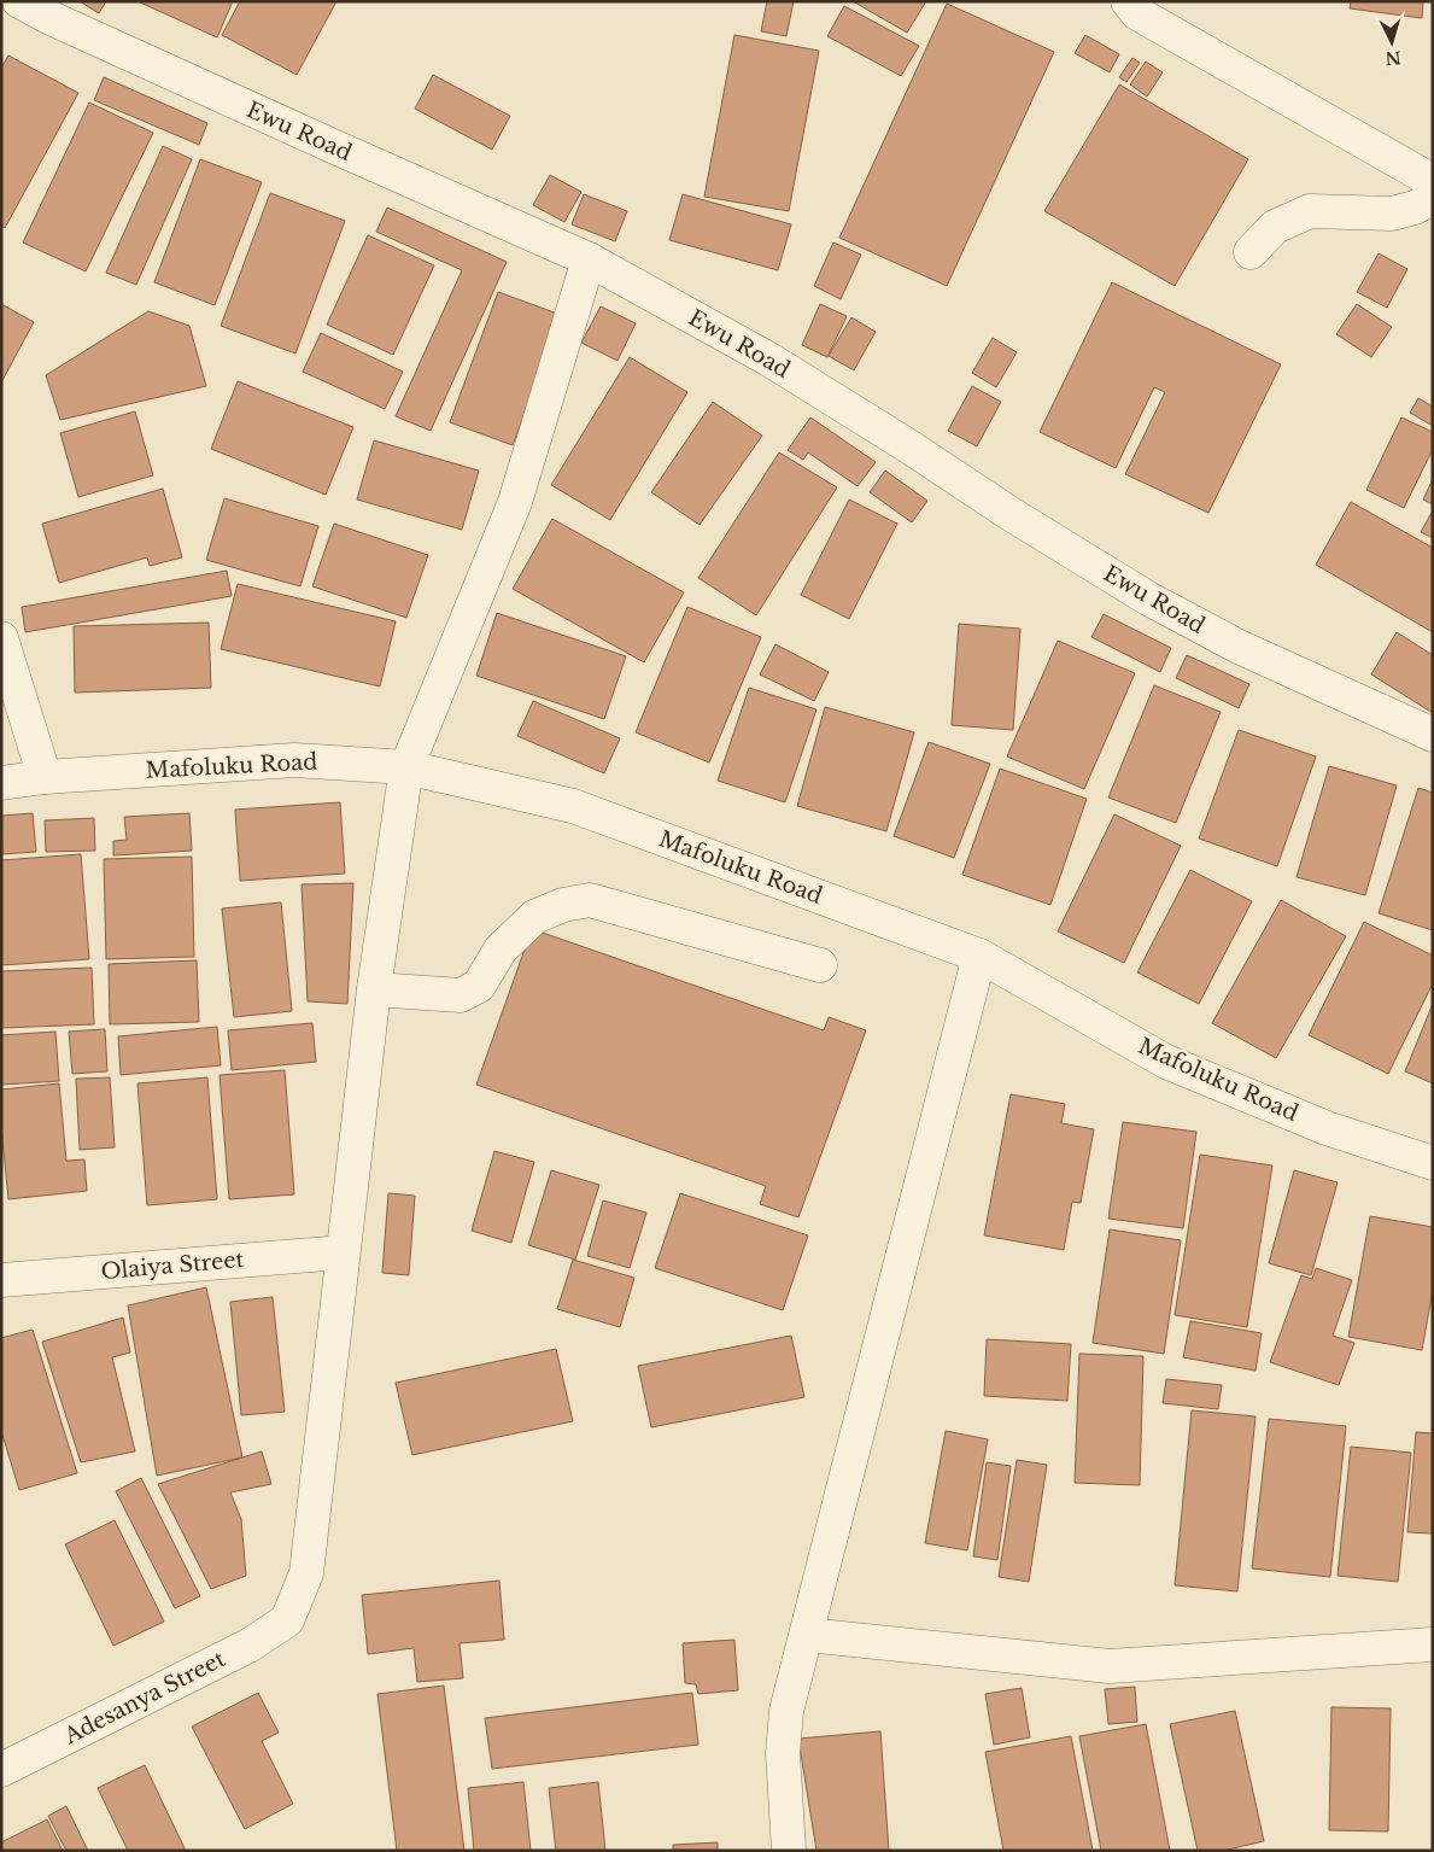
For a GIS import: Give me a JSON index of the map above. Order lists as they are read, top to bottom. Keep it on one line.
{"streets":{"street":["Ewu Road","Mafoluku Road","Olaiya Street","Adesanya Street"]},"crossings":[["Olaiya Street","Adesanya Street"]],"north":"bottom"}
